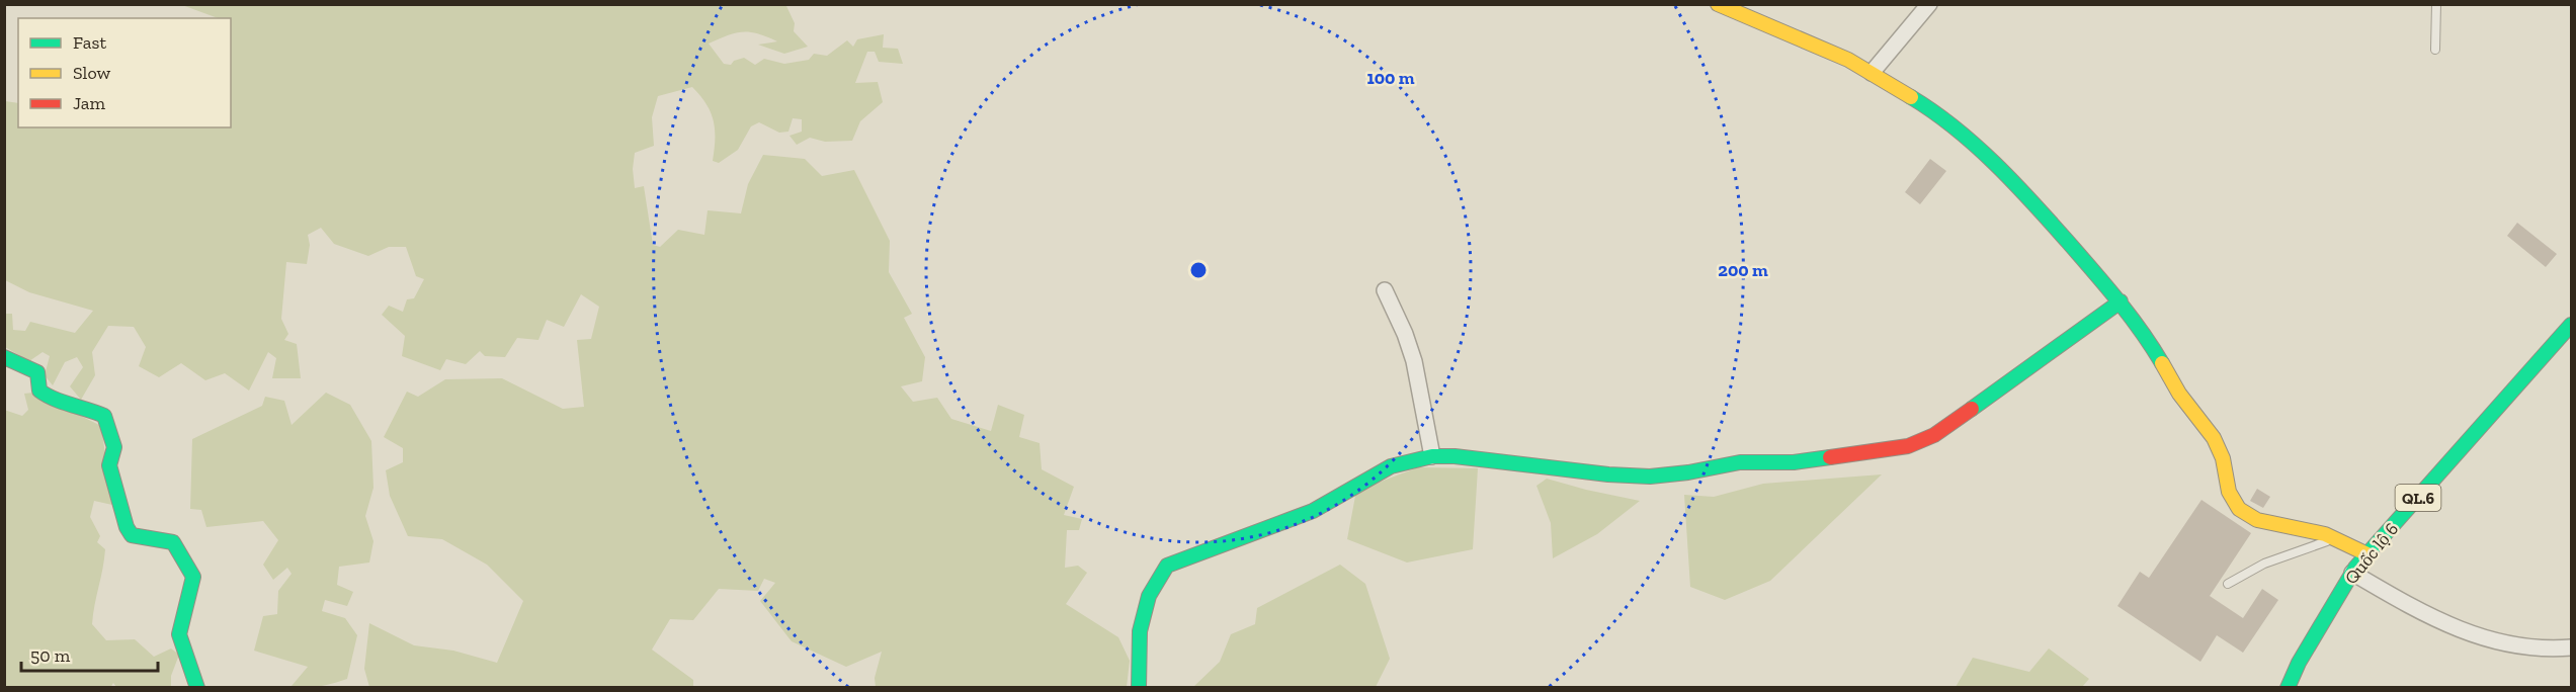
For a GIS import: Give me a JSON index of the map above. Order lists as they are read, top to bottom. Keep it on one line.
{"streets":{"main road":["QL.6","Quốc lộ 6"]},"legend":["Fast","Slow","Jam"],"scale_bar":"50 m","rings":["100 m","200 m"]}
